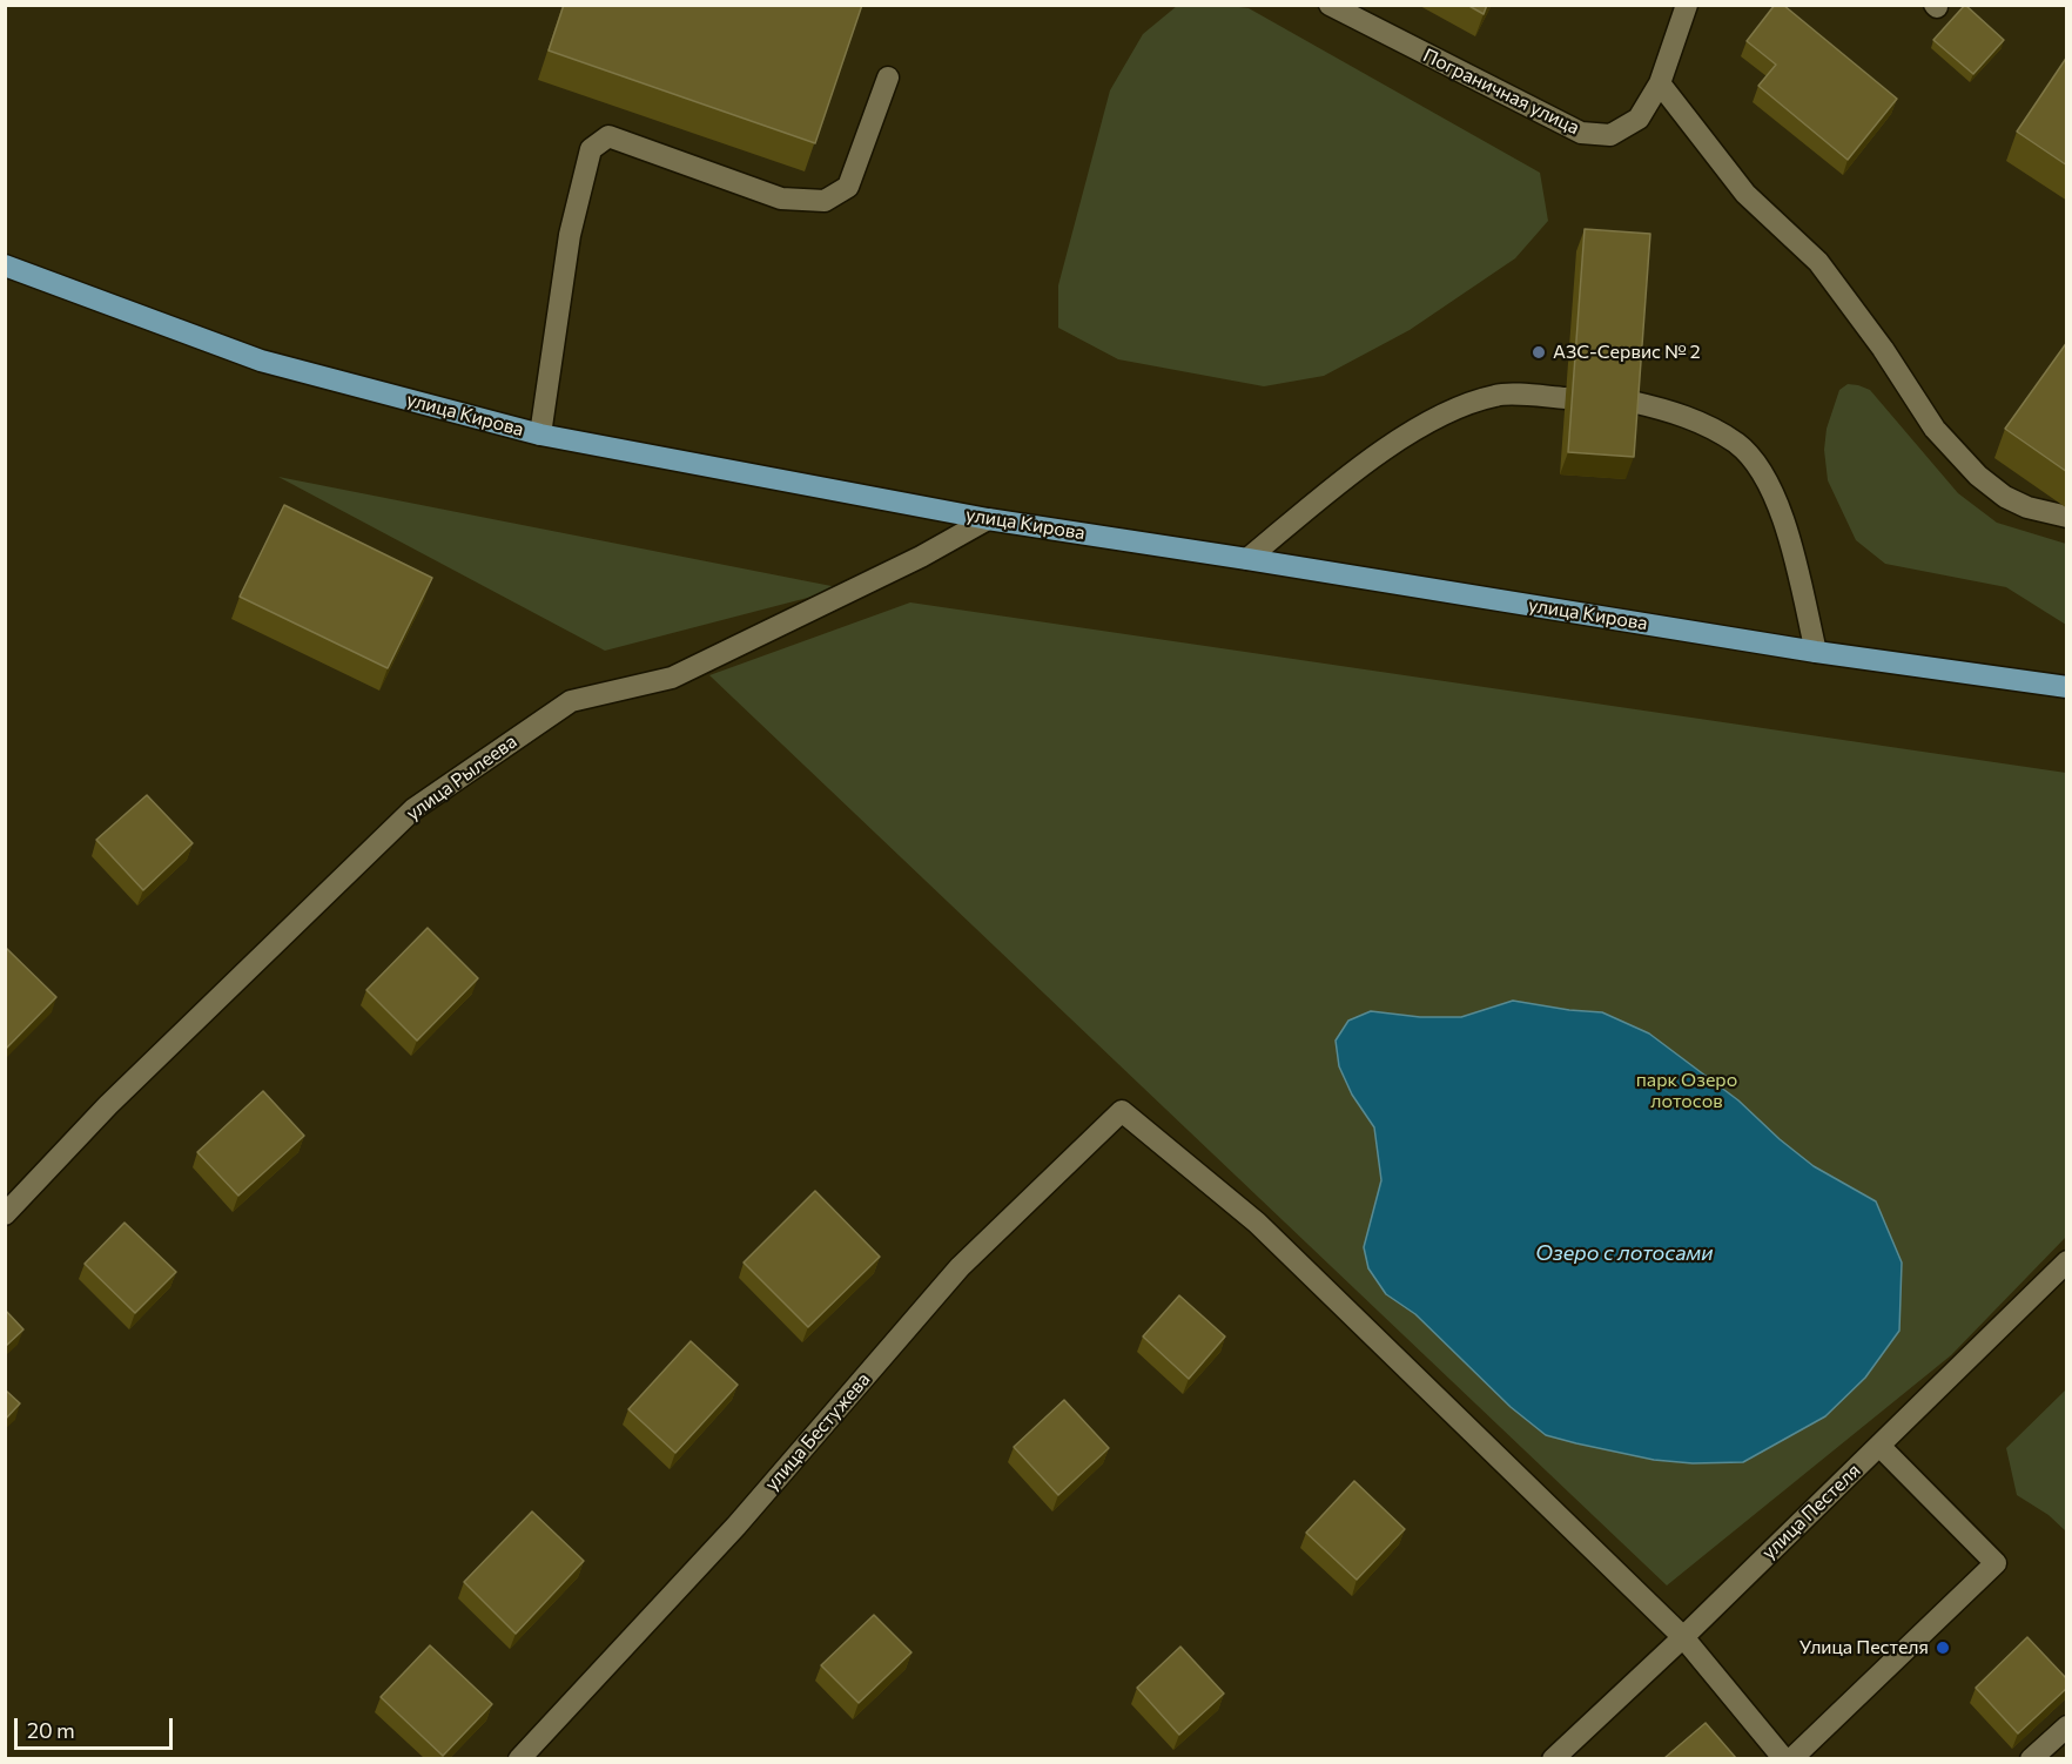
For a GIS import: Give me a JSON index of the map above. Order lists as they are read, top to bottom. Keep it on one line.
{"streets":{"main road":["улица Кирова"],"street":["Пограничная улица","улица Рылеева","улица Бестужева","улица Пестеля"]},"crossings":[["улица Кирова","улица Рылеева"],["улица Бестужева","улица Пестеля"]],"water":["Озеро с лотосами"],"parks":["парк Озеро лотосов"],"places":["АЗС-Сервис № 2","Улица Пестеля"],"scale_bar":"20 m"}
